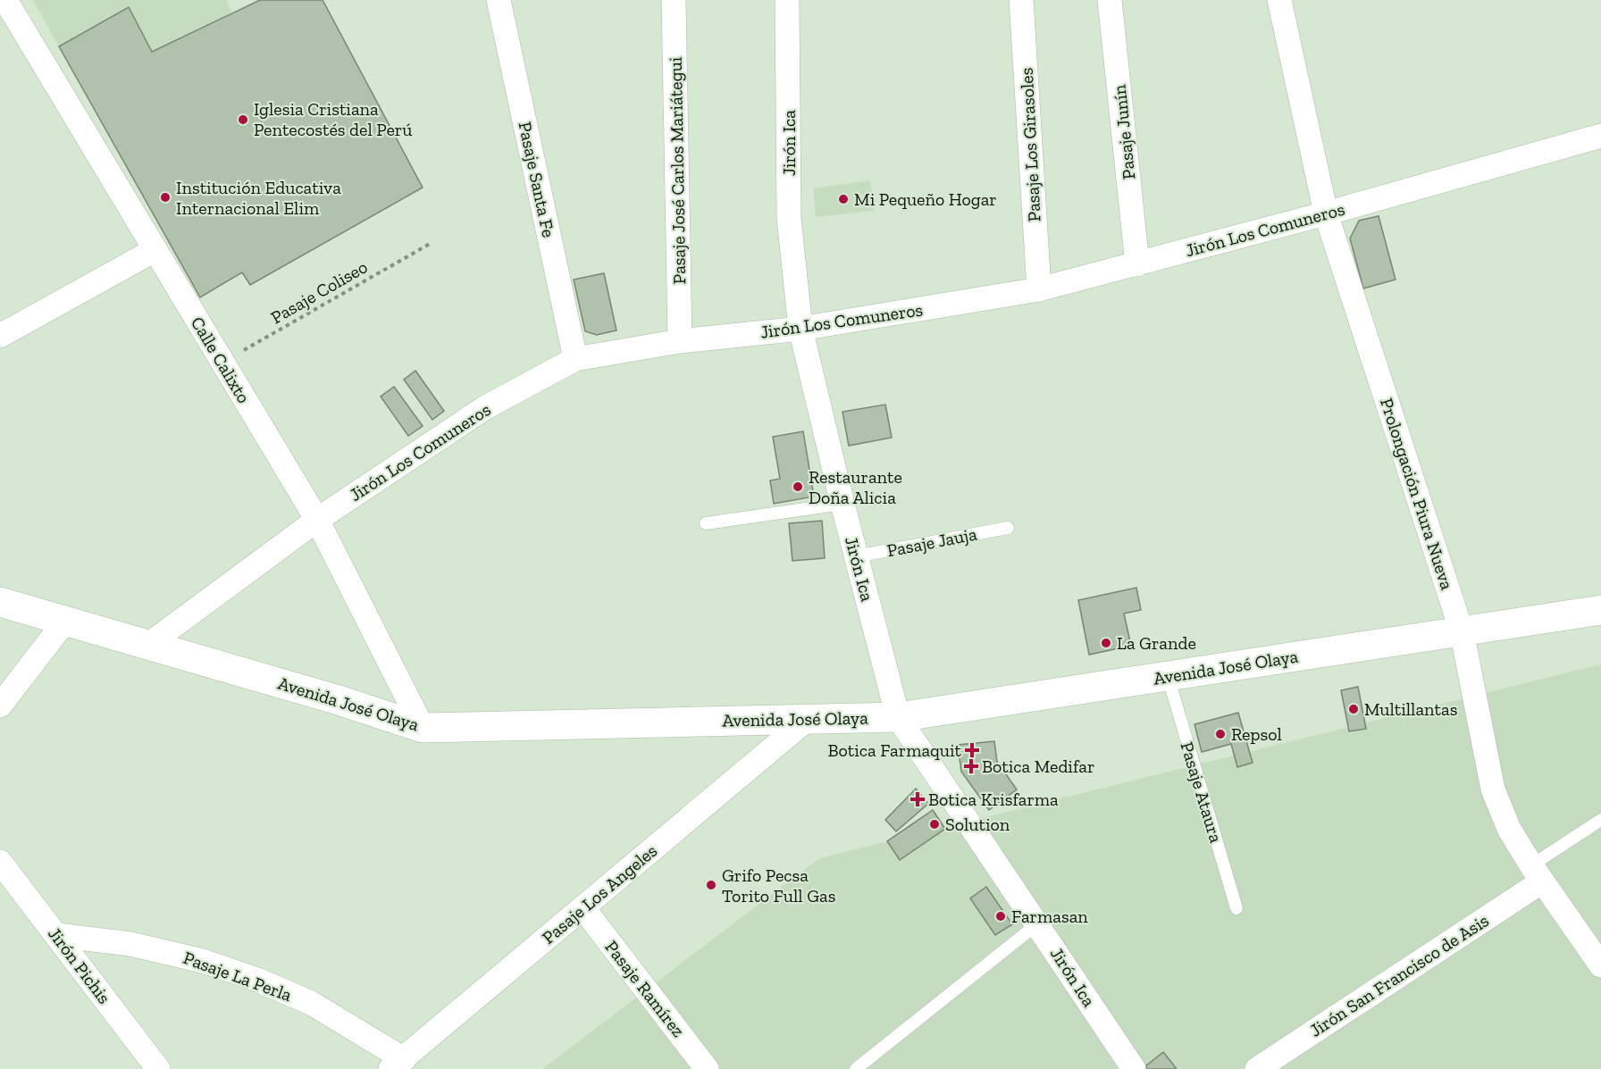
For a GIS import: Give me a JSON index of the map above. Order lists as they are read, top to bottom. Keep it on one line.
{"streets":{"street":["Pasaje Junín","Jirón Ica","Pasaje Los Girasoles","Pasaje José Carlos Mariátegui","Pasaje Santa Fe","Jirón Los Comuneros","Calle Calixto","Prolongación Piura Nueva","Avenida José Olaya","Pasaje Los Angeles","Jirón Pichis","Jirón San Francisco de Asis","Pasaje La Perla","Pasaje Ramírez"],"lane":["Pasaje Jauja","Pasaje Ataura"],"path":["Pasaje Coliseo"]},"crossings":[["Pasaje Junín","Jirón Los Comuneros"],["Jirón Ica","Jirón Los Comuneros"],["Jirón Ica","Pasaje Jauja"],["Jirón Ica","Avenida José Olaya"],["Pasaje Los Girasoles","Jirón Los Comuneros"],["Pasaje José Carlos Mariátegui","Jirón Los Comuneros"],["Pasaje Santa Fe","Jirón Los Comuneros"],["Jirón Los Comuneros","Calle Calixto"],["Jirón Los Comuneros","Prolongación Piura Nueva"],["Jirón Los Comuneros","Avenida José Olaya"],["Pasaje Coliseo","Calle Calixto"],["Calle Calixto","Avenida José Olaya"],["Prolongación Piura Nueva","Avenida José Olaya"],["Prolongación Piura Nueva","Jirón San Francisco de Asis"],["Avenida José Olaya","Pasaje Ataura"],["Avenida José Olaya","Pasaje Los Angeles"],["Pasaje Los Angeles","Pasaje La Perla"],["Pasaje Los Angeles","Pasaje Ramírez"],["Jirón Pichis","Pasaje La Perla"]],"places":{"other":["Iglesia Cristiana Pentecostés del Perú","Institución Educativa Internacional Elim","Mi Pequeño Hogar","Restaurante Doña Alicia","La Grande","Multillantas","Repsol","Solution","Grifo Pecsa Torito Full Gas","Farmasan"],"health":["Botica Farmaquit","Botica Medifar","Botica Krisfarma"]}}
